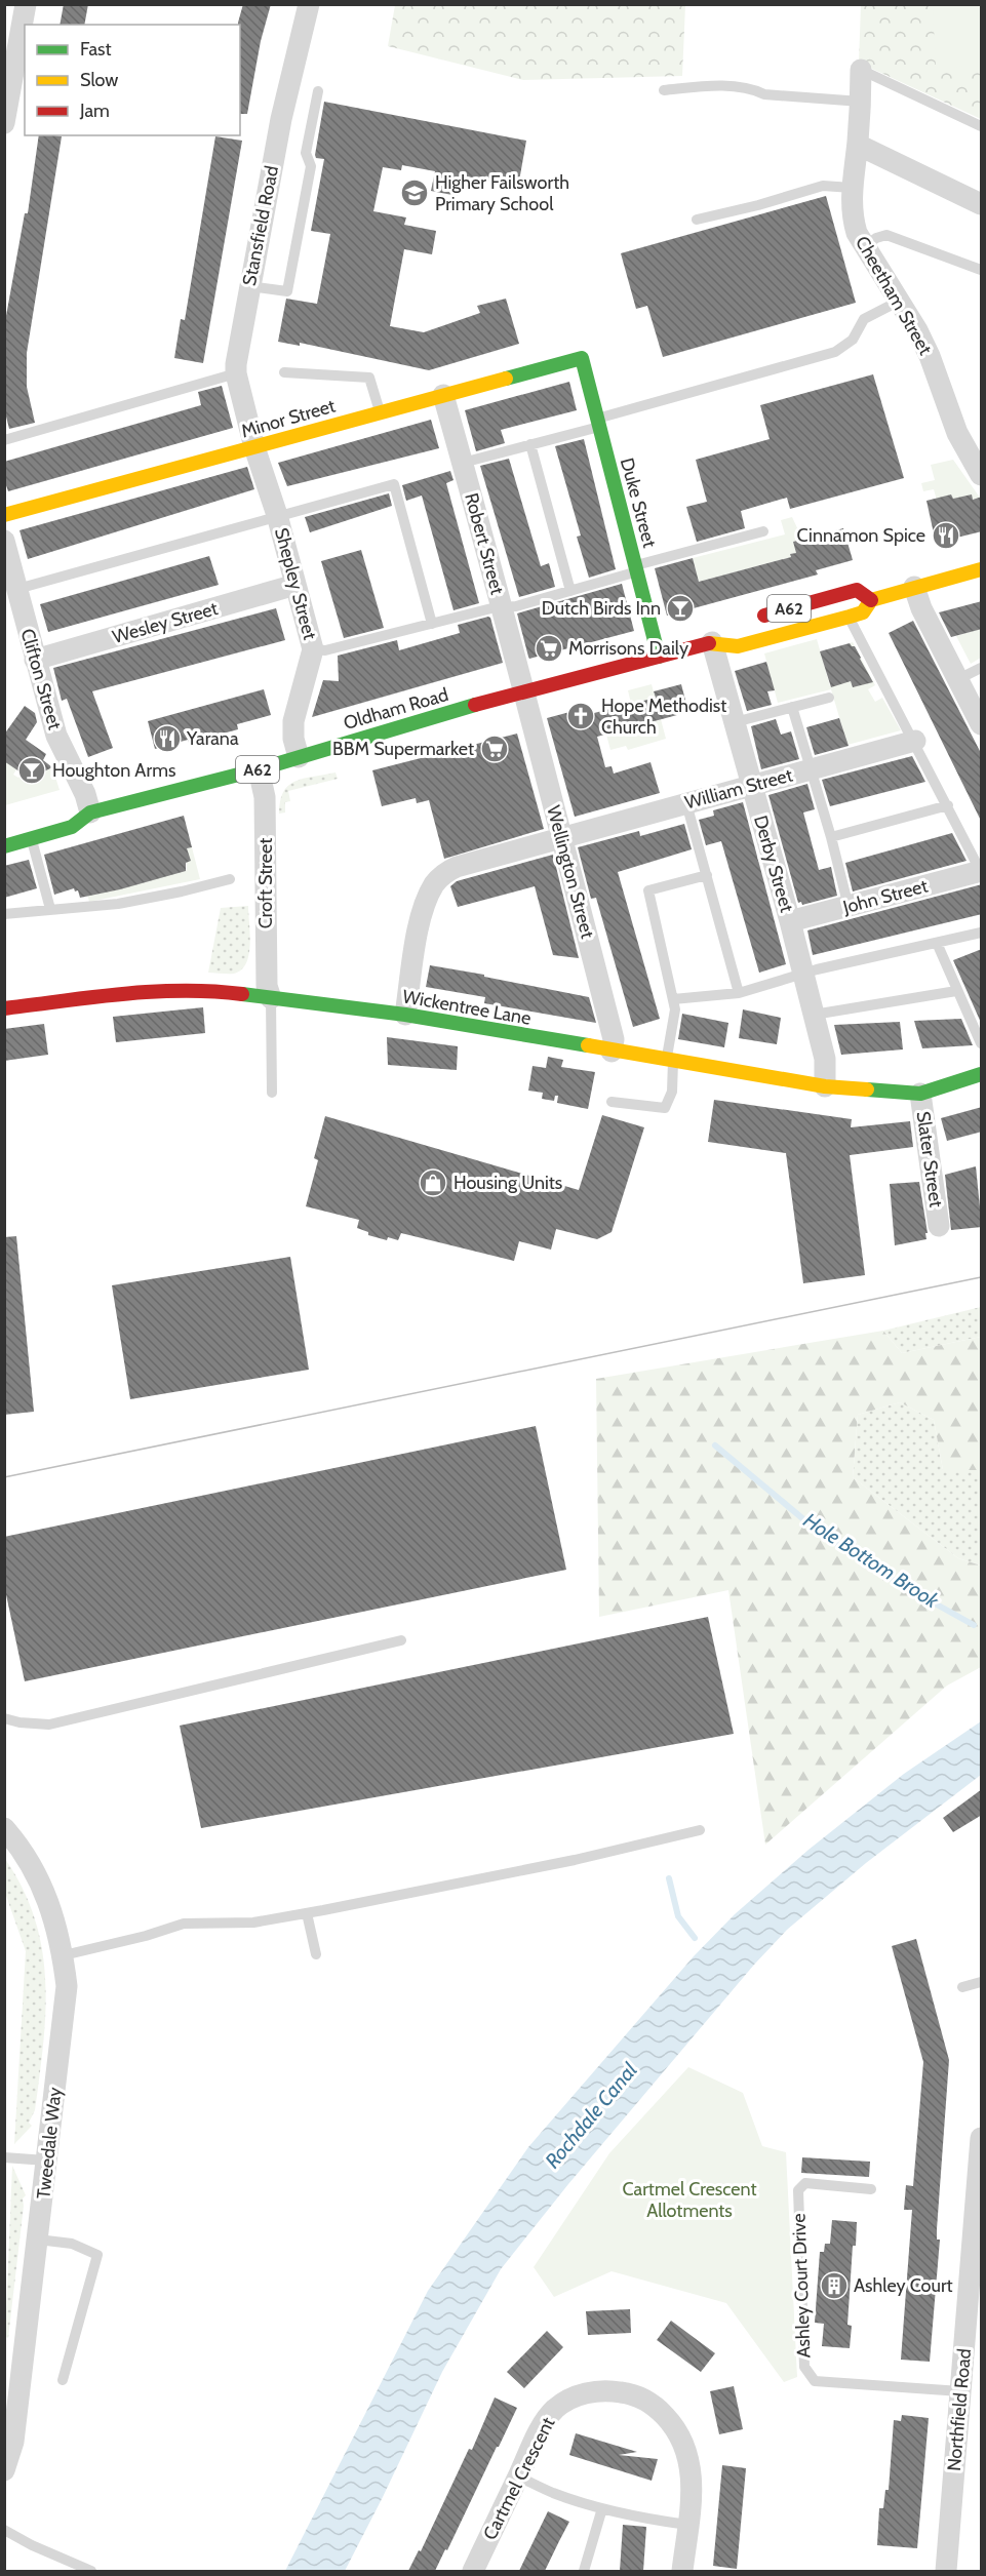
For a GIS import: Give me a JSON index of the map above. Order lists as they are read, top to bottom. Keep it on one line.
{"streets":{"main road":["Minor Street","Duke Street","A62","Oldham Road","Wickentree Lane"],"street":["Stansfield Road","Cheetham Street","Robert Street","Shepley Street","Wesley Street","Clifton Street","William Street","Derby Street","Wellington Street","Croft Street","John Street","Slater Street","Tweedale Way","Northfield Road","Cartmel Crescent"],"lane":["Ashley Court Drive"]},"crossings":[["Stansfield Road","Minor Street"],["Stansfield Road","Shepley Street"],["Minor Street","Duke Street"],["Minor Street","Robert Street"],["Minor Street","Shepley Street"],["Duke Street","Oldham Road"],["Robert Street","Oldham Road"],["Robert Street","Wellington Street"],["Shepley Street","Wesley Street"],["Shepley Street","Oldham Road"],["A62","Oldham Road"],["Wesley Street","Clifton Street"],["Clifton Street","Oldham Road"],["Oldham Road","Derby Street"],["Oldham Road","Wellington Street"],["Oldham Road","Croft Street"],["William Street","Derby Street"],["William Street","Wellington Street"],["William Street","Wickentree Lane"],["Derby Street","John Street"],["Derby Street","Wickentree Lane"],["Wellington Street","Wickentree Lane"],["Croft Street","Wickentree Lane"],["Wickentree Lane","Slater Street"],["Ashley Court Drive","Northfield Road"]],"water":["Hole Bottom Brook","Rochdale Canal"],"parks":["Cartmel Crescent Allotments"],"places":{"school or university":["Higher Failsworth Primary School"],"restaurant":["Cinnamon Spice","Yarana"],"bar":["Dutch Birds Inn","Houghton Arms"],"supermarket":["Morrisons Daily","BBM Supermarket"],"church":["Hope Methodist Church"],"shop":["Housing Units"],"building":["Ashley Court"]},"legend":["Fast","Slow","Jam"]}
